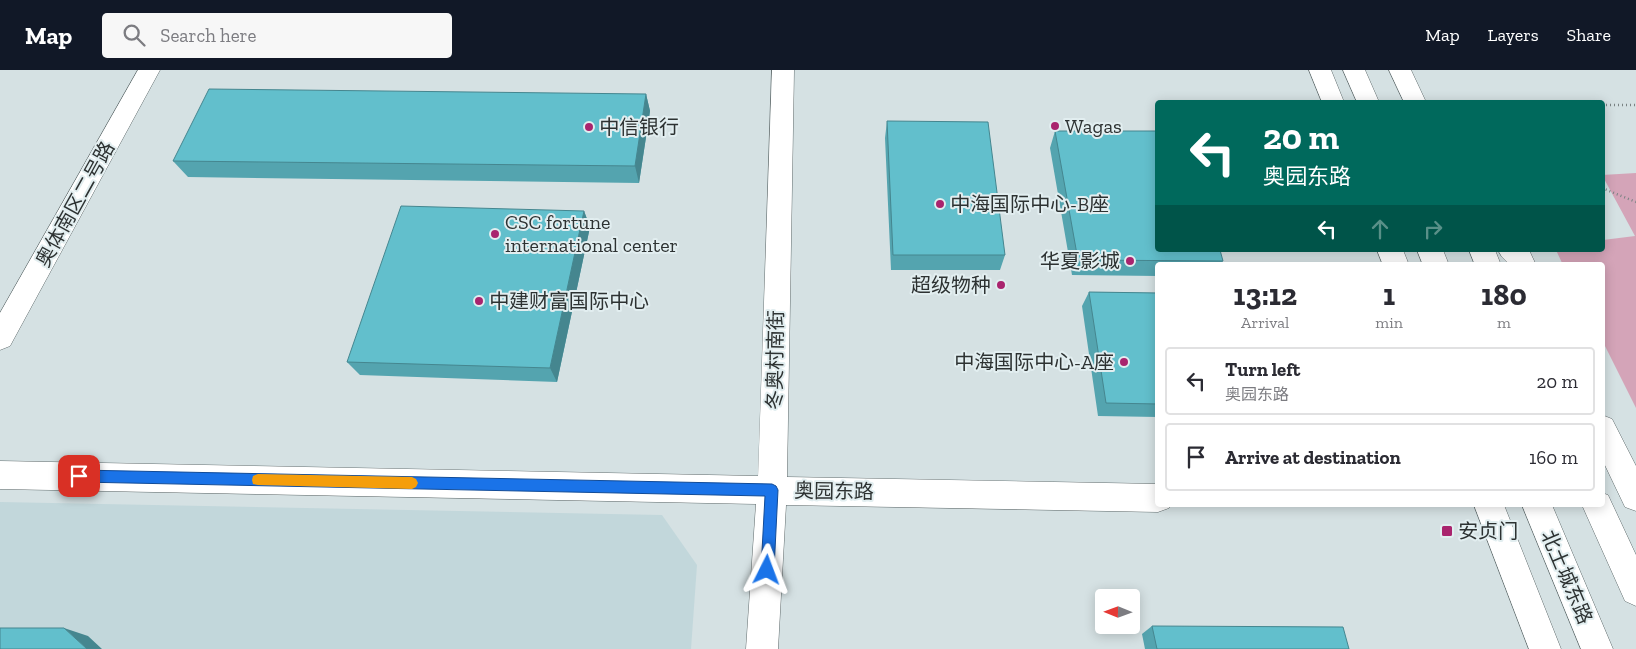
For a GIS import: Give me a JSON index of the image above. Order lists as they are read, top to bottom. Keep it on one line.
{"streets":{"street":["奥体南区二号路","冬奥村南街","奥园东路","北土城东路"]},"crossings":[["冬奥村南街","奥园东路"]],"places":{"other":["Wagas","中信银行","中海国际中心-B座","CSC fortune international center","华夏影城","超级物种","中建财富国际中心","中海国际中心-A座"],"transit":["安贞门"]},"north":"left","page":{"header":"Map","search":"Search here","nav":["Map","Layers","Share"],"turn":["20 m","奥园东路"],"eta":["13:12","Arrival","1","min","180","m"],"list":[{"name":"Turn left","note":"奥园东路","value":"20 m"},{"name":"Arrive at destination","value":"160 m"}]}}
